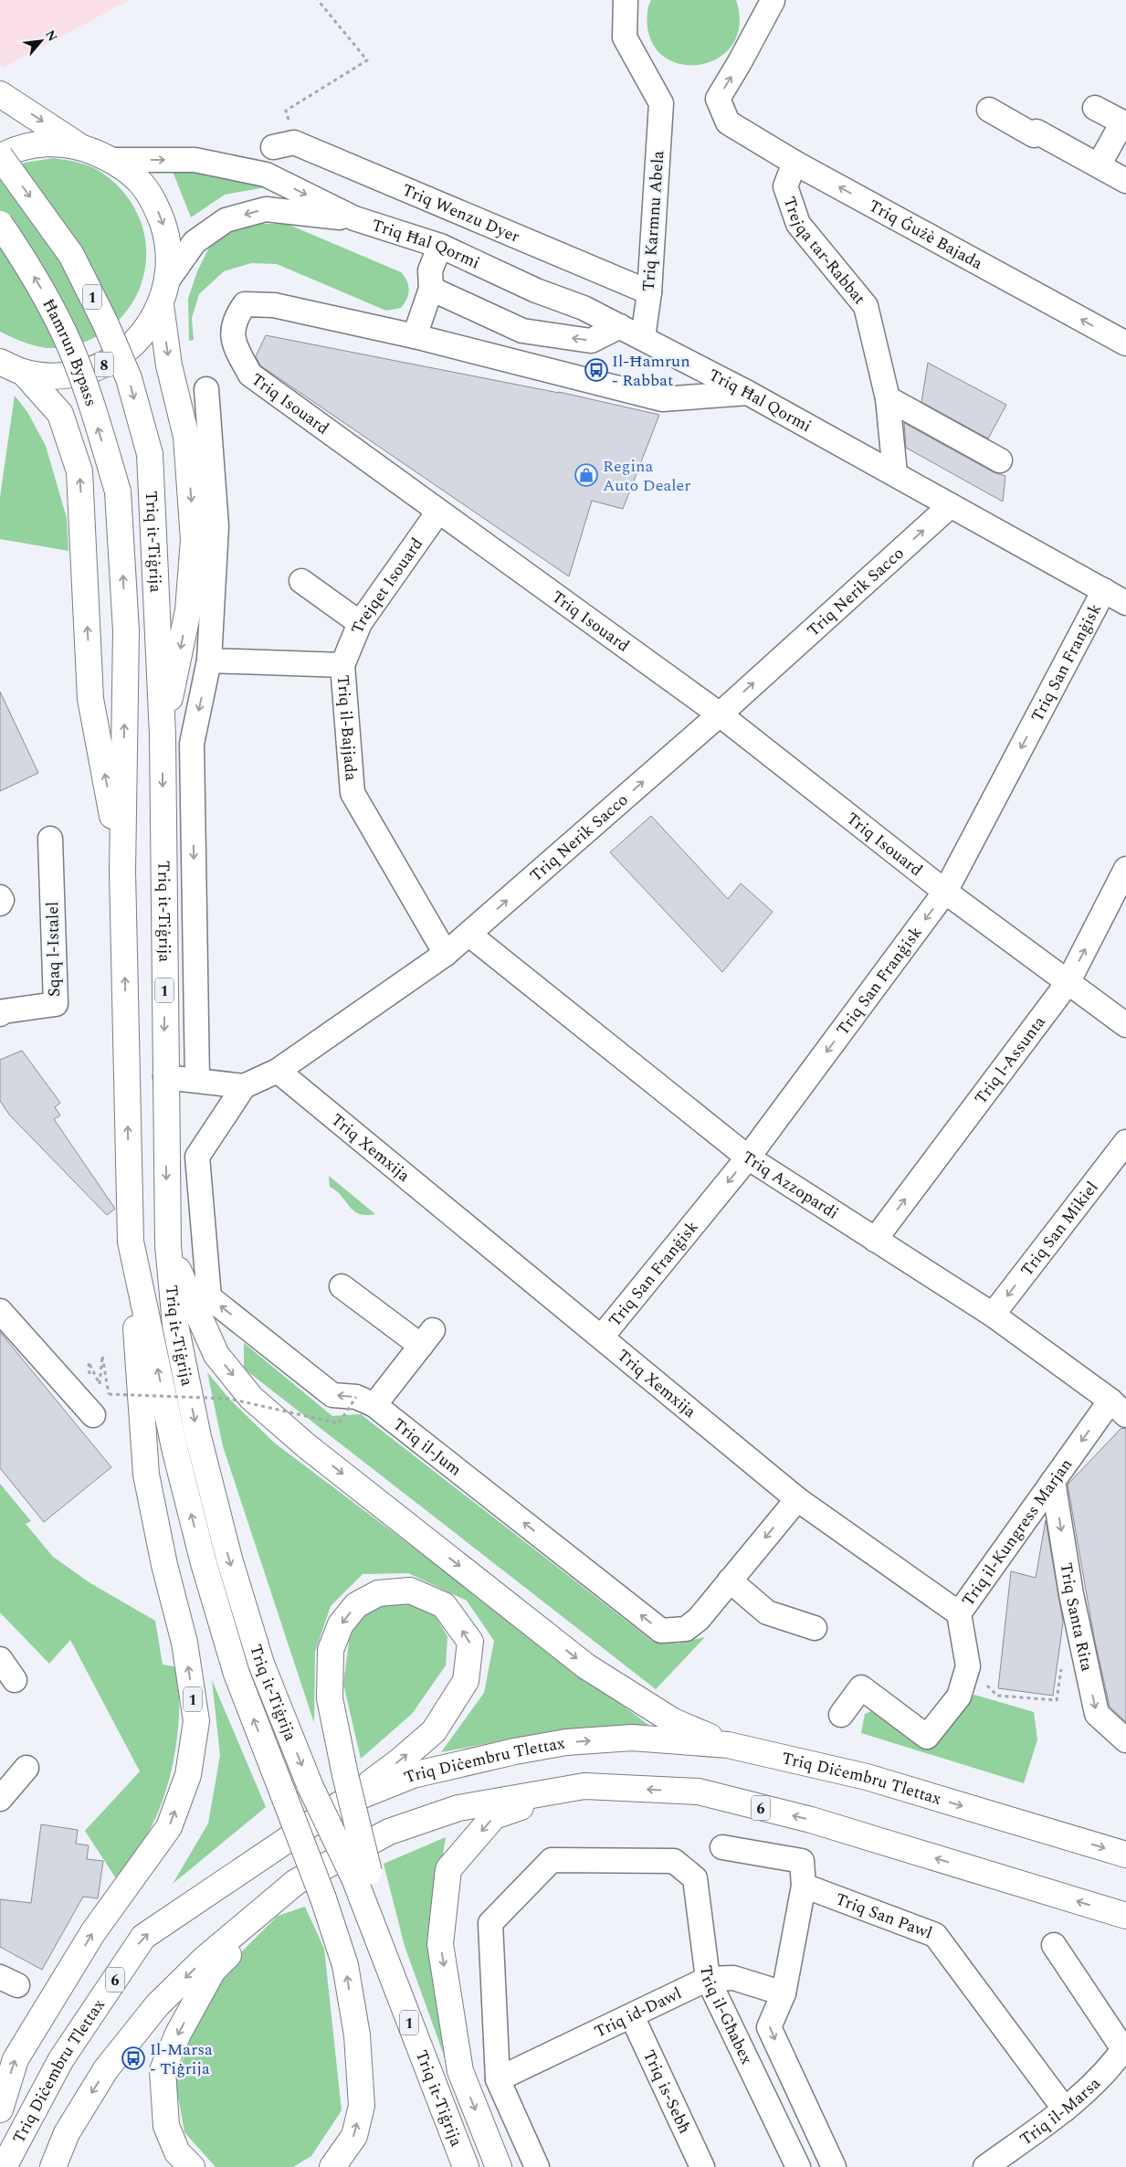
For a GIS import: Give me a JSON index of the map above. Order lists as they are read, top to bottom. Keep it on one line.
{"streets":{"highway":["1","Ħamrun Bypass","8","Triq it-Tiġrija","Triq Diċembru Tlettax","6"],"street":["Triq Wenzu Dyer","Triq Karmnu Abela","Triq Ġużè Bajada","Triq Ħal Qormi","Trejqa tar-Rabbat","Triq Isouard","Trejqet Isouard","Triq Nerik Sacco","Triq San Franġisk","Triq il-Bajjada","Sqaq l-Istalel","Triq l-Assunta","Triq Xemxija","Triq Azzopardi","Triq San Mikiel","Triq il-Jum","Triq il-Kungress Marjan","Triq Santa Rita","Triq San Pawl","Triq id-Dawl","Triq il-Għabex","Triq is-Sebħ","Triq il-Marsa"]},"crossings":[["Triq Wenzu Dyer","Triq Karmnu Abela"],["Triq Karmnu Abela","Triq Ħal Qormi"],["Triq Ġużè Bajada","Trejqa tar-Rabbat"],["Triq Ħal Qormi","Trejqa tar-Rabbat"],["Triq Ħal Qormi","8"],["Triq Ħal Qormi","Triq Isouard"],["Triq Ħal Qormi","Triq Nerik Sacco"],["Triq Ħal Qormi","Triq San Franġisk"],["1","Triq it-Tiġrija"],["Ħamrun Bypass","Triq it-Tiġrija"],["8","Triq it-Tiġrija"],["Triq Isouard","Trejqet Isouard"],["Triq Isouard","Triq Nerik Sacco"],["Triq Isouard","Triq San Franġisk"],["Triq Isouard","Triq l-Assunta"],["Trejqet Isouard","Triq il-Bajjada"],["Triq Nerik Sacco","Triq il-Bajjada"],["Triq Nerik Sacco","Triq Xemxija"],["Triq Nerik Sacco","Triq Azzopardi"],["Triq San Franġisk","Triq Xemxija"],["Triq San Franġisk","Triq Azzopardi"],["Triq l-Assunta","Triq Azzopardi"],["Triq Xemxija","Triq il-Jum"],["Triq Xemxija","Triq il-Kungress Marjan"],["Triq Azzopardi","Triq San Mikiel"],["Triq Azzopardi","Triq il-Kungress Marjan"],["Triq il-Kungress Marjan","Triq Santa Rita"],["Triq San Pawl","Triq il-Għabex"],["Triq San Pawl","Triq il-Marsa"],["Triq id-Dawl","Triq il-Għabex"],["Triq id-Dawl","Triq is-Sebħ"]],"one_way":["Triq Nerik Sacco","Triq San Franġisk","Triq l-Assunta","Triq San Mikiel","Triq Santa Rita","Triq Diċembru Tlettax"],"places":{"bus stop":["Il-Ħamrun - Rabbat","Il-Marsa - Tiġrija"],"shop":["Regina Auto Dealer"]},"north":"top right"}
